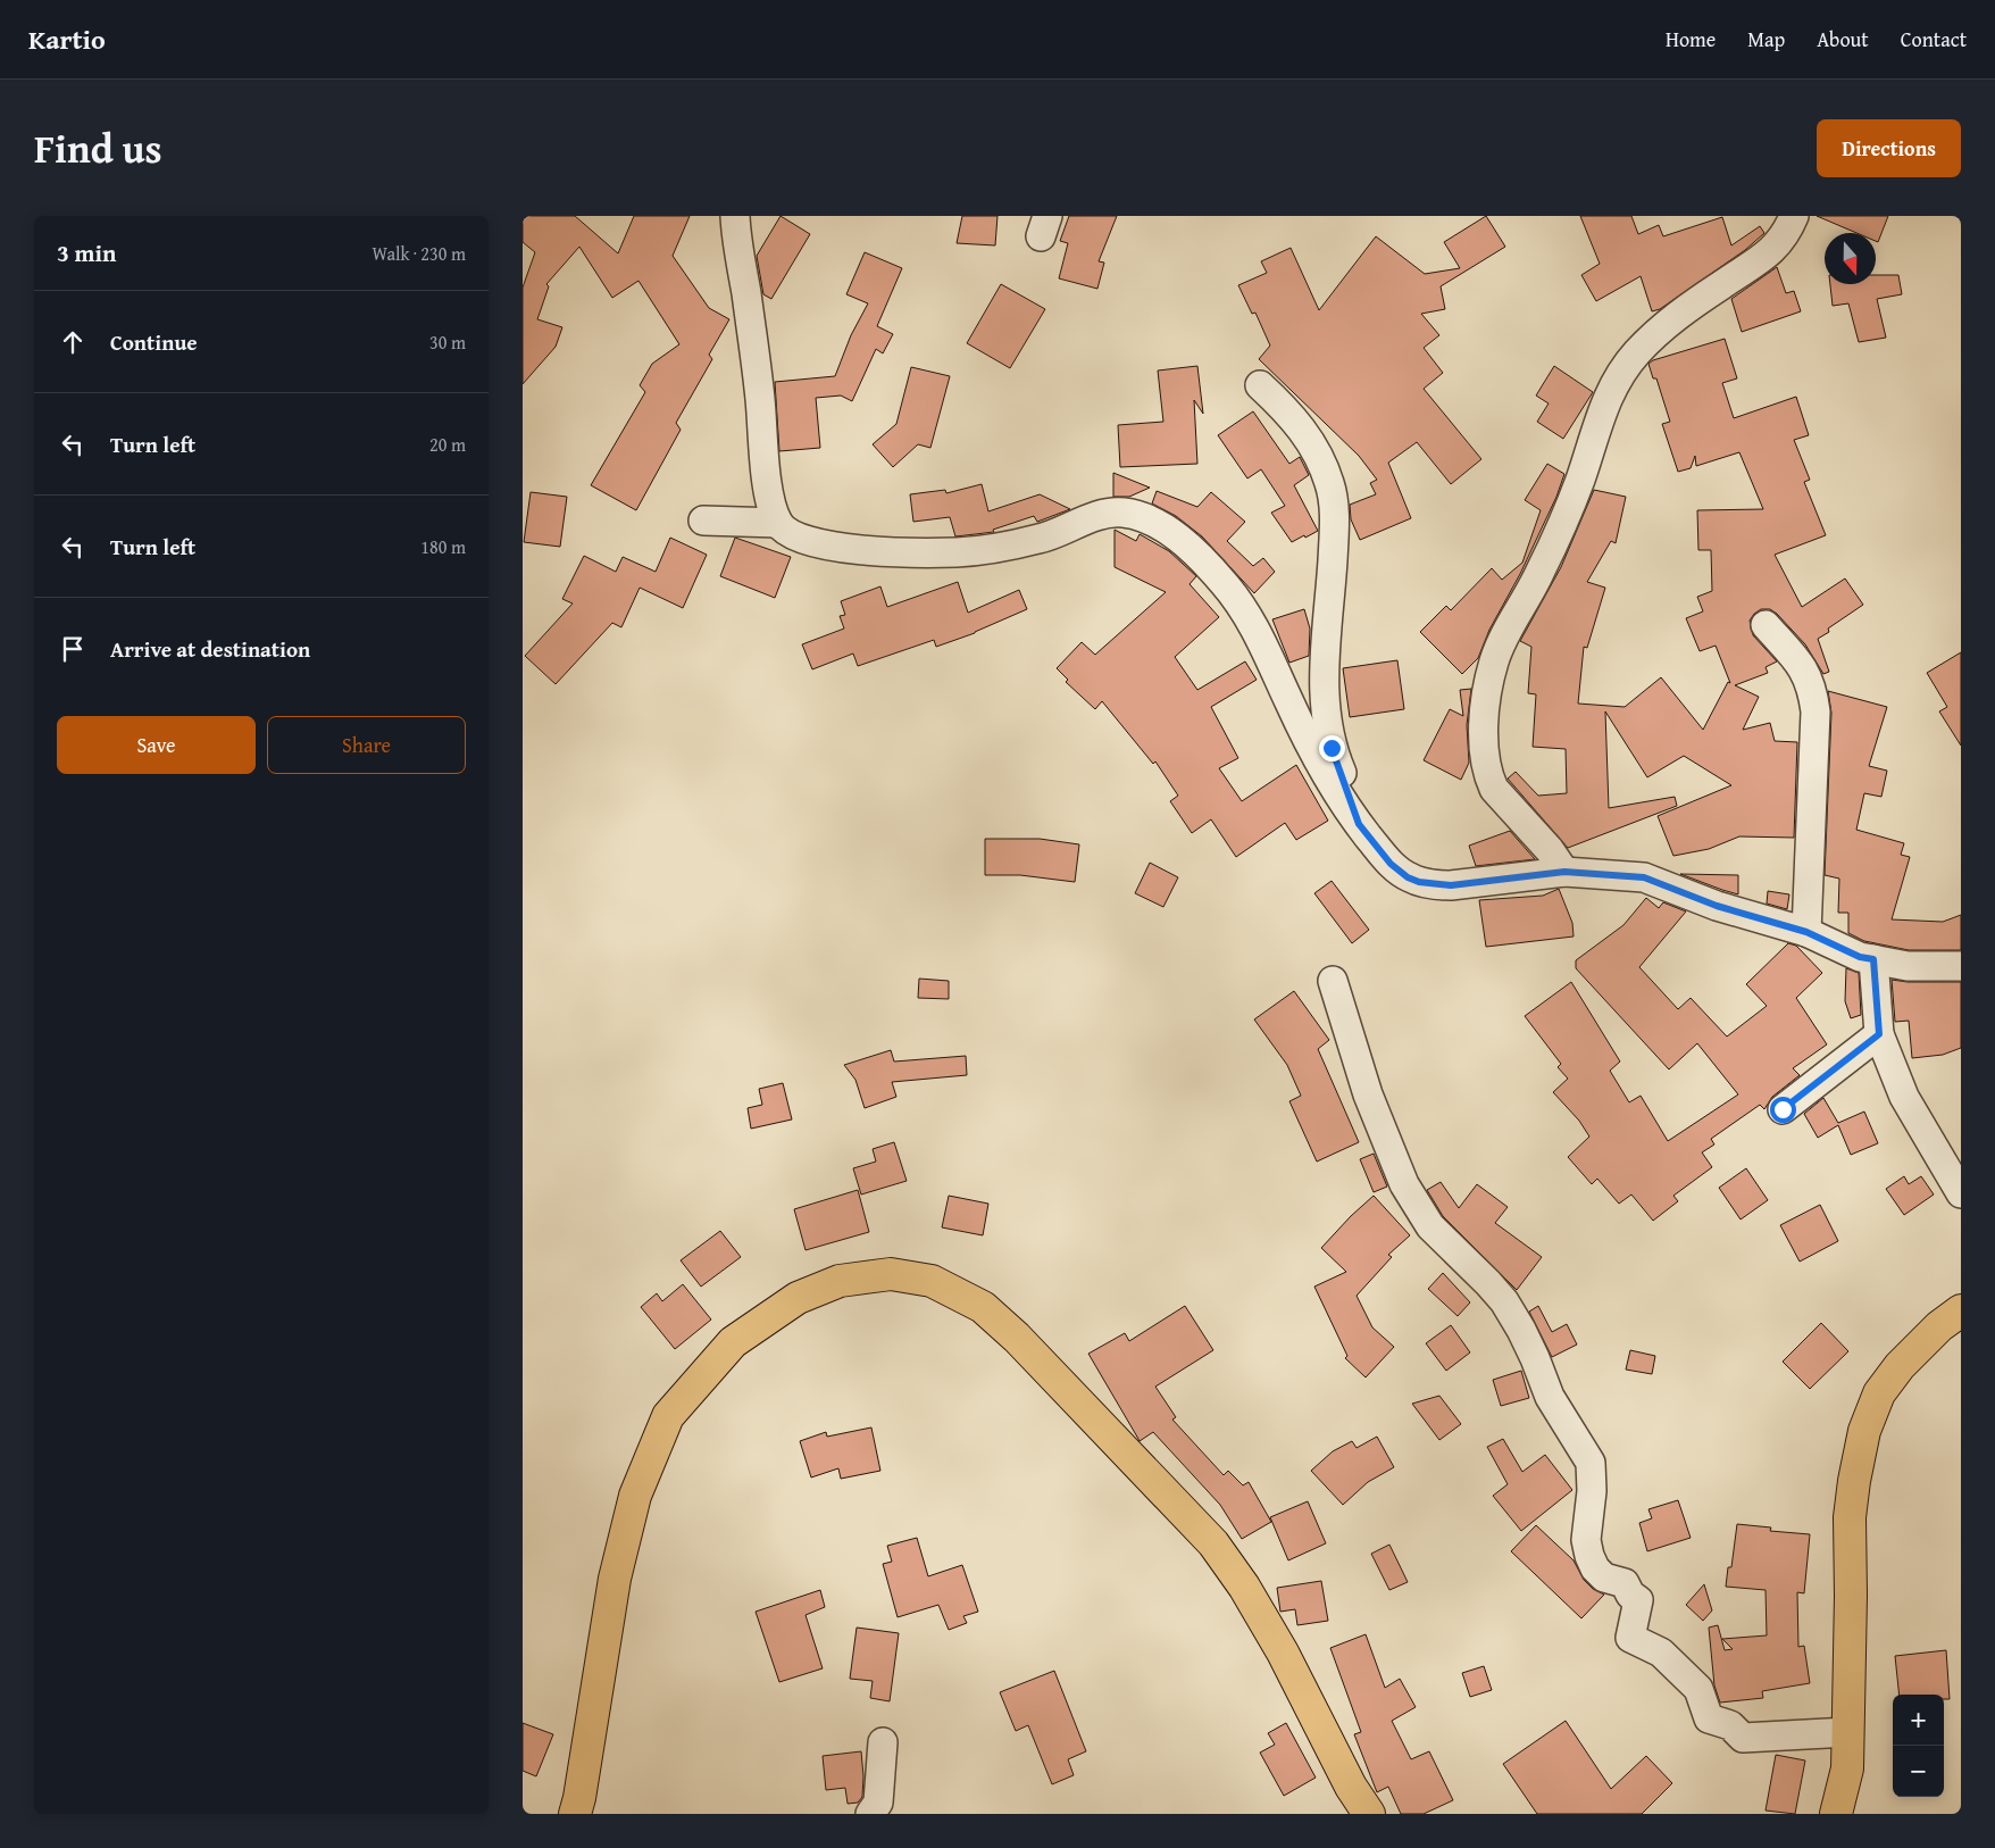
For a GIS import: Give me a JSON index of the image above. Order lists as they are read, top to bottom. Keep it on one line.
{"north":"bottom","page":{"header":"Kartio","nav":["Home","Map","About","Contact"],"title":"Find us","buttons":["Directions",["Save","Share"]],"heading":["3 min","Walk · 230 m"],"list":[["Continue","30 m"],["Turn left","20 m"],["Turn left","180 m"],"Arrive at destination"],"map_buttons":["+","−"]}}
